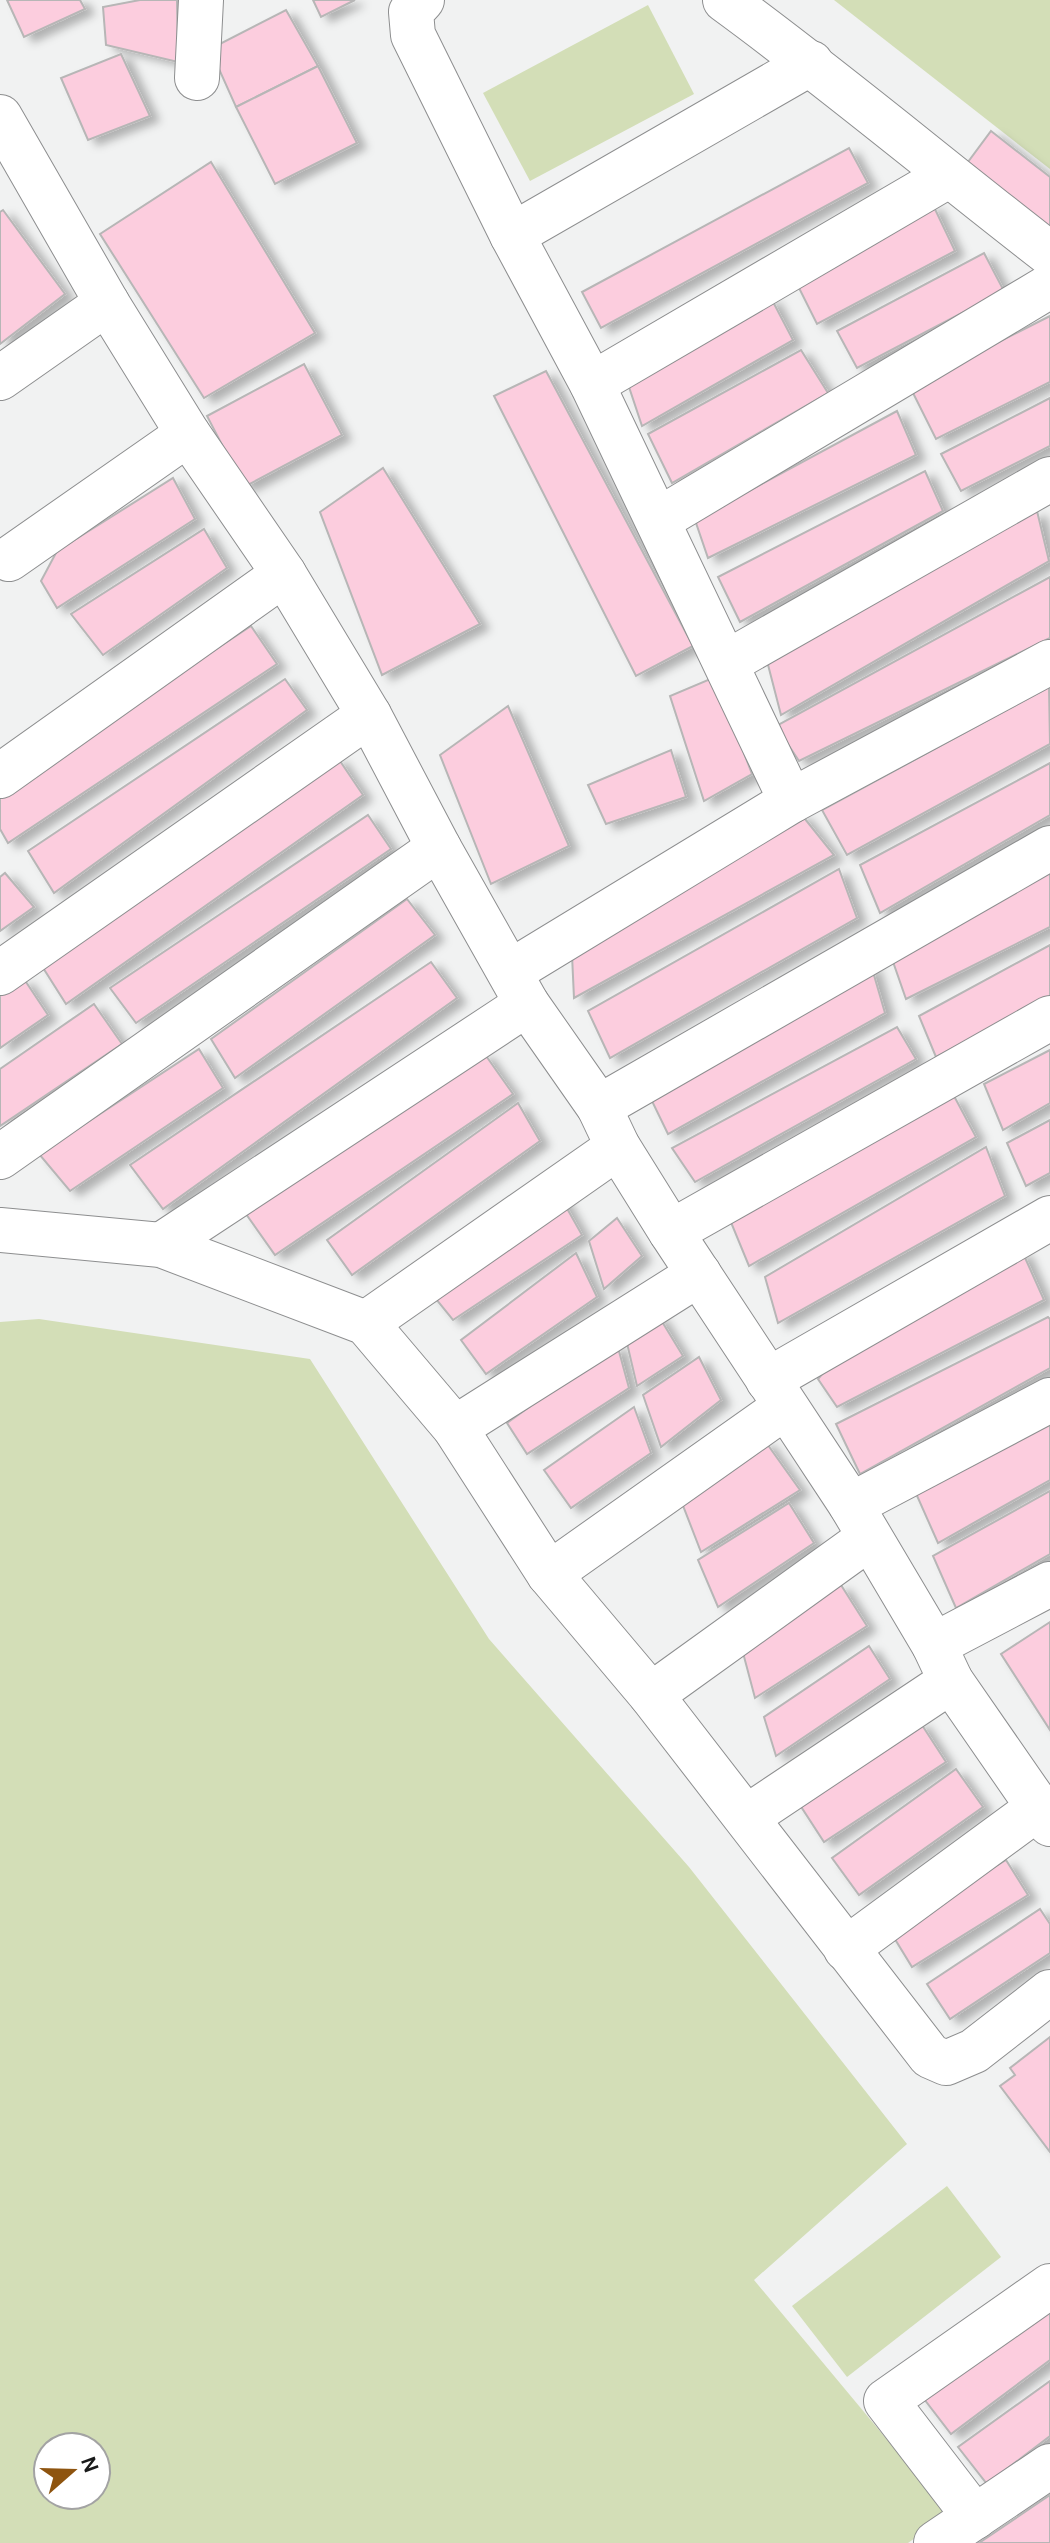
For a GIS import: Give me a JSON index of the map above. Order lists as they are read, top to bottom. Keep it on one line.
{"north":"right"}
